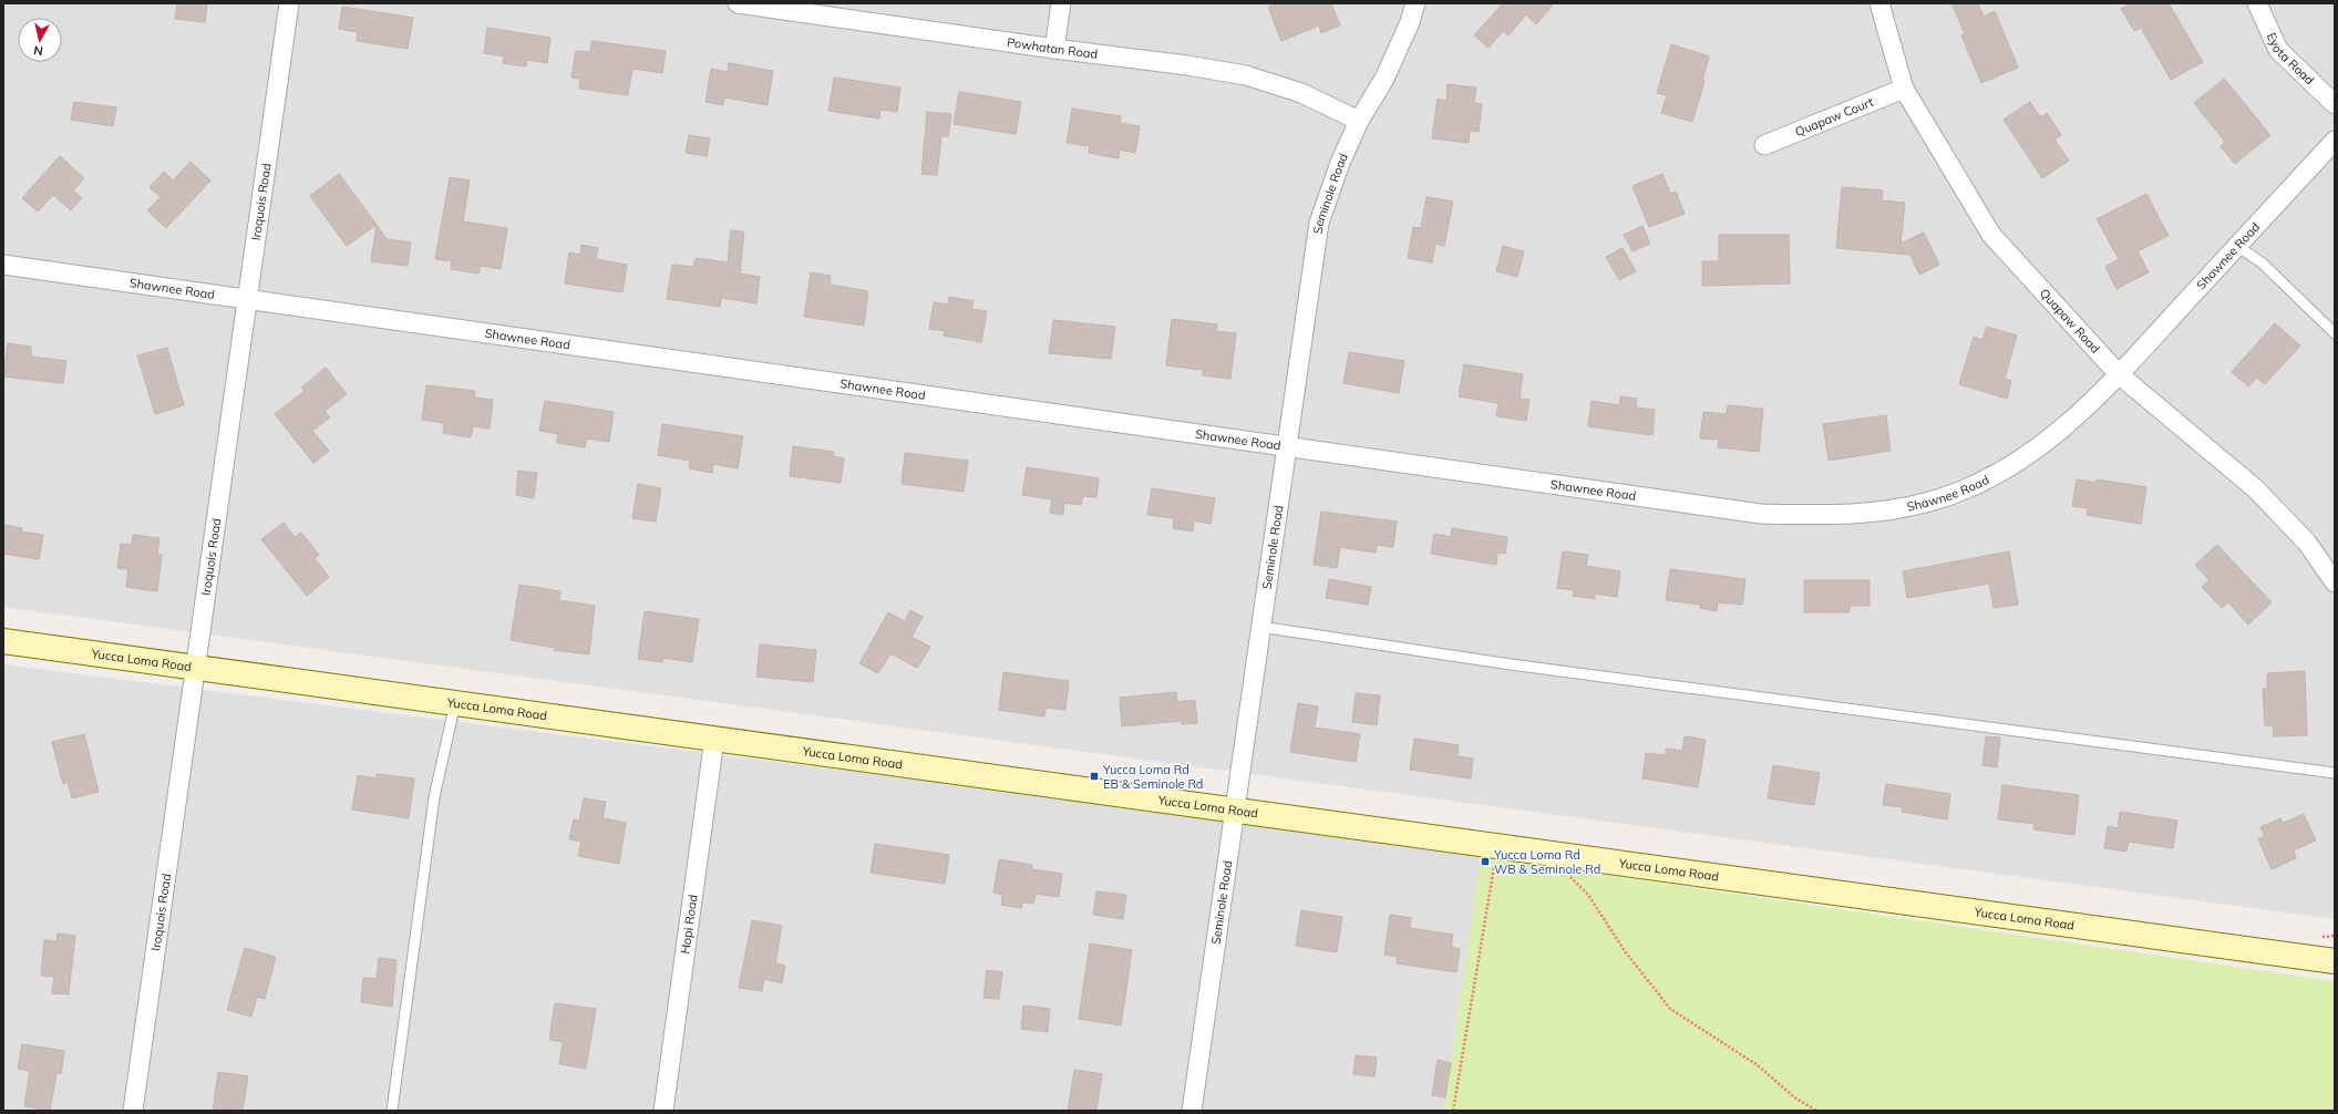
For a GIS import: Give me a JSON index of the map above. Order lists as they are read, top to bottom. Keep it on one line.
{"streets":{"main road":["Yucca Loma Road"],"street":["Powhatan Road","Eyota Road","Quapaw Court","Seminole Road","Iroquois Road","Shawnee Road","Quapaw Road","Hopi Road"]},"crossings":[["Powhatan Road","Seminole Road"],["Quapaw Court","Quapaw Road"],["Seminole Road","Shawnee Road"],["Seminole Road","Yucca Loma Road"],["Iroquois Road","Shawnee Road"],["Iroquois Road","Yucca Loma Road"],["Shawnee Road","Quapaw Road"],["Yucca Loma Road","Hopi Road"]],"places":{"transit":["Yucca Loma Rd EB & Seminole Rd","Yucca Loma Rd WB & Seminole Rd"]},"north":"bottom"}
